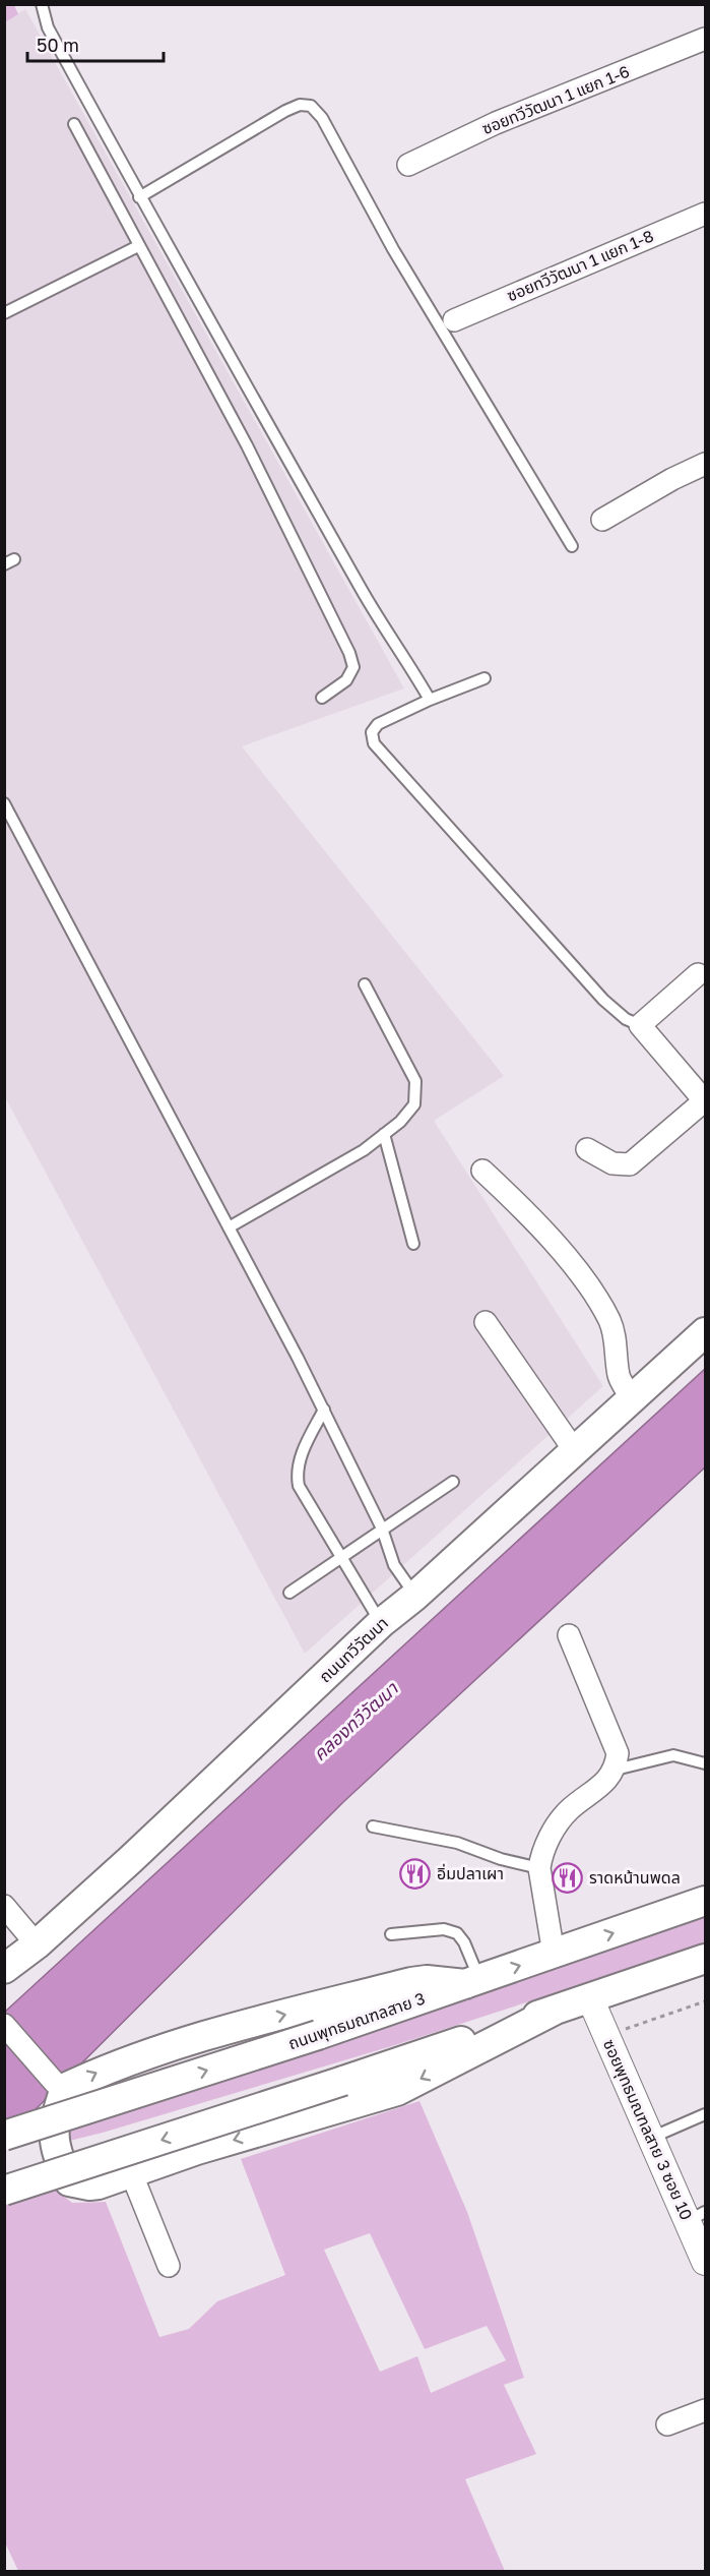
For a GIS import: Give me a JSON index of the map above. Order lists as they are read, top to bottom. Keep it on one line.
{"streets":{"main road":["ถนนทวีวัฒนา","ถนนพุทธมณฑลสาย 3"],"street":["ซอยทวีวัฒนา 1 แยก 1-6","ซอยทวีวัฒนา 1 แยก 1-8","ซอยพุทธมณฑลสาย 3 ซอย 10"]},"water":["คลองทวีวัฒนา"],"places":{"restaurant":["อิ่มปลาเผา","ราดหน้านพดล"]},"scale_bar":"50 m"}
